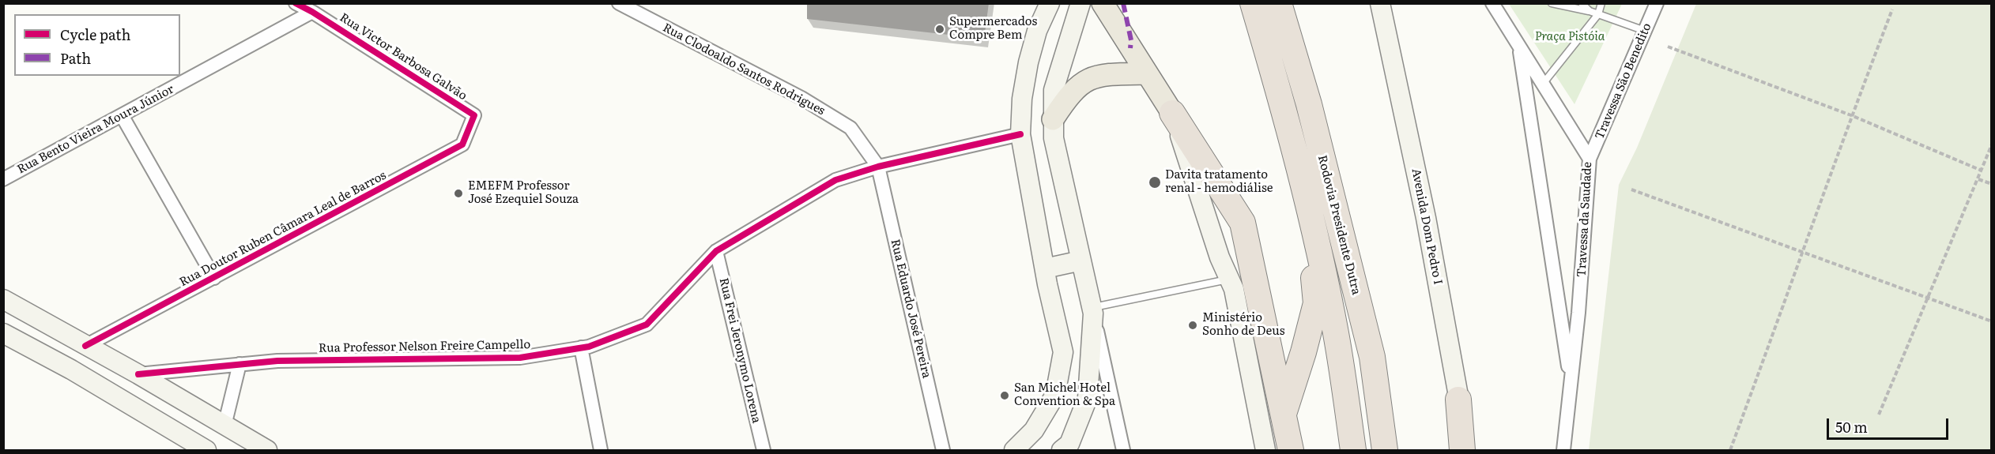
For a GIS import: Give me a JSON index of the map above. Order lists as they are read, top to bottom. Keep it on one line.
{"streets":{"highway":["Rodovia Presidente Dutra"],"main road":["Avenida Dom Pedro I"],"street":["Rua Victor Barbosa Galvão","Rua Clodoaldo Santos Rodrigues","Travessa São Benedito","Rua Bento Vieira Moura Júnior","Travessa da Saudade","Rua Doutor Ruben Câmara Leal de Barros","Rua Eduardo José Pereira","Rua Professor Nelson Freire Campello","Rua Frei Jeronymo Lorena"]},"crossings":[["Rua Victor Barbosa Galvão","Rua Bento Vieira Moura Júnior"],["Rua Victor Barbosa Galvão","Rua Doutor Ruben Câmara Leal de Barros"],["Rua Clodoaldo Santos Rodrigues","Rua Eduardo José Pereira"],["Rua Clodoaldo Santos Rodrigues","Rua Professor Nelson Freire Campello"],["Travessa São Benedito","Travessa da Saudade"],["Rua Eduardo José Pereira","Rua Professor Nelson Freire Campello"],["Rua Professor Nelson Freire Campello","Rua Frei Jeronymo Lorena"]],"parks":["Praça Pistóia"],"places":["Supermercados Compre Bem","Davita tratamento renal - hemodiálise","EMEFM Professor José Ezequiel Souza","Ministério Sonho de Deus","San Michel Hotel Convention & Spa"],"legend":["Cycle path","Path"],"scale_bar":"50 m"}
